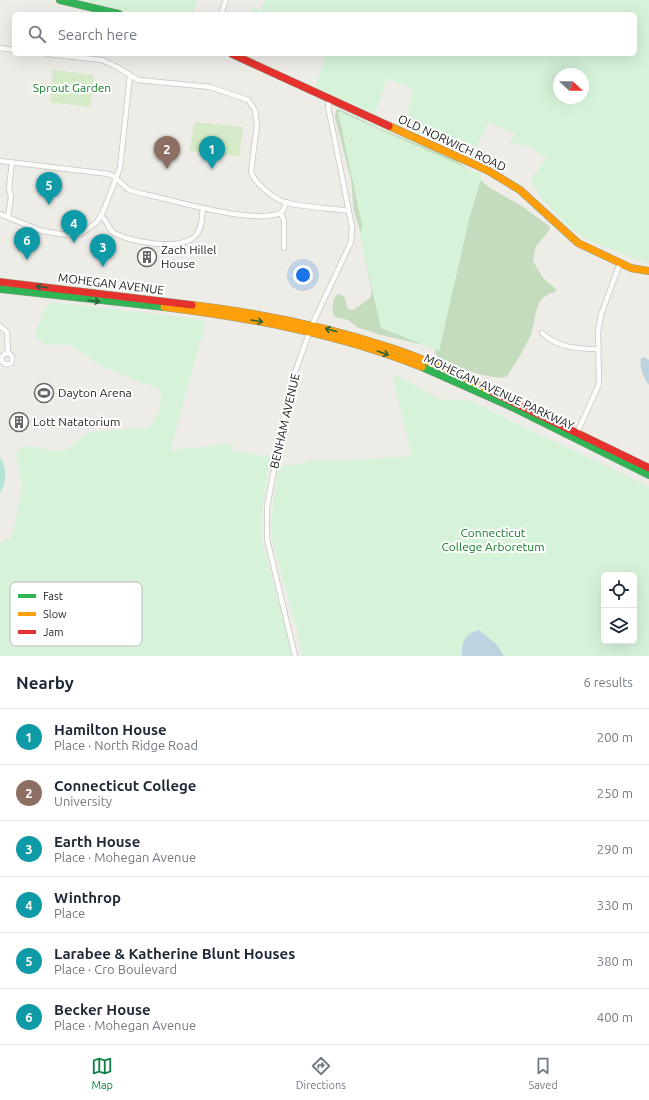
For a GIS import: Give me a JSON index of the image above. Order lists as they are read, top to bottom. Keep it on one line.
{"streets":{"main road":["OLD NORWICH ROAD","MOHEGAN AVENUE","MOHEGAN AVENUE PARKWAY"],"street":["BENHAM AVENUE"]},"crossings":[["OLD NORWICH ROAD","BENHAM AVENUE"],["MOHEGAN AVENUE","MOHEGAN AVENUE PARKWAY"],["MOHEGAN AVENUE PARKWAY","BENHAM AVENUE"]],"parks":["Sprout Garden","Connecticut College Arboretum"],"places":{"building":["Zach Hillel House","Lott Natatorium"],"sports":["Dayton Arena"]},"legend":["Fast","Slow","Jam"],"north":"right","page":{"search":"Search here","pins":["1","2","5","4","6","3"],"heading":["Nearby","6 results"],"list":[{"mark":"1","name":"Hamilton House","note":"Place · North Ridge Road","value":"200 m"},{"mark":"2","name":"Connecticut College","note":"University","value":"250 m"},{"mark":"3","name":"Earth House","note":"Place · Mohegan Avenue","value":"290 m"},{"mark":"4","name":"Winthrop","note":"Place","value":"330 m"},{"mark":"5","name":"Larabee & Katherine Blunt Houses","note":"Place · Cro Boulevard","value":"380 m"},{"mark":"6","name":"Becker House","note":"Place · Mohegan Avenue","value":"400 m"}],"nav":["Map","Directions","Saved"]}}
